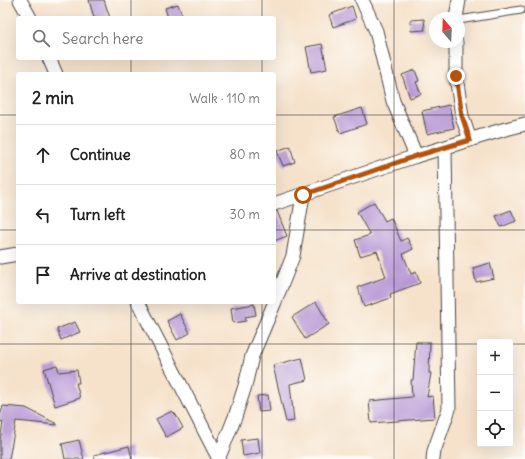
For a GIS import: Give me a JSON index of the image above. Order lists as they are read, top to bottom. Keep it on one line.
{"north":"top","page":{"search":"Search here","heading":["2 min","Walk · 110 m"],"list":[["Continue","80 m"],["Turn left","30 m"],"Arrive at destination"],"map_buttons":["+","−"]}}
